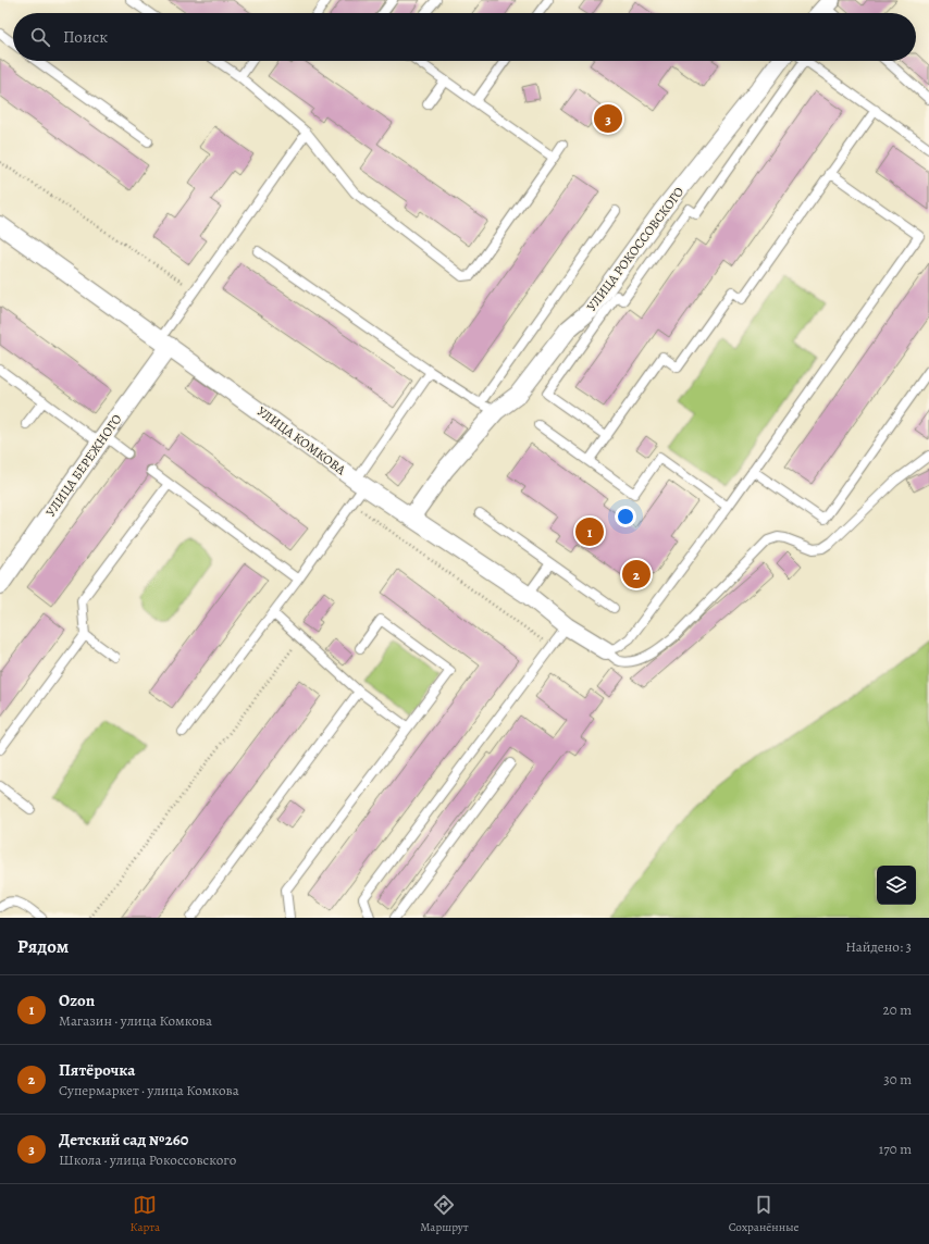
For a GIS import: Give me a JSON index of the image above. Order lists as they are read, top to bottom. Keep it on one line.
{"streets":{"street":["УЛИЦА РОКОССОВСКОГО","УЛИЦА КОМКОВА","УЛИЦА БЕРЕЖНОГО"]},"crossings":[["УЛИЦА РОКОССОВСКОГО","УЛИЦА КОМКОВА"],["УЛИЦА КОМКОВА","УЛИЦА БЕРЕЖНОГО"]],"page":{"search":"Поиск","pins":["3","1","2"],"heading":["Рядом","Найдено: 3"],"list":[{"mark":"1","name":"Ozon","note":"Магазин · улица Комкова","value":"20 m"},{"mark":"2","name":"Пятёрочка","note":"Супермаркет · улица Комкова","value":"30 m"},{"mark":"3","name":"Детский сад №260","note":"Школа · улица Рокоссовского","value":"170 m"}],"nav":["Карта","Маршрут","Сохранённые"]}}
